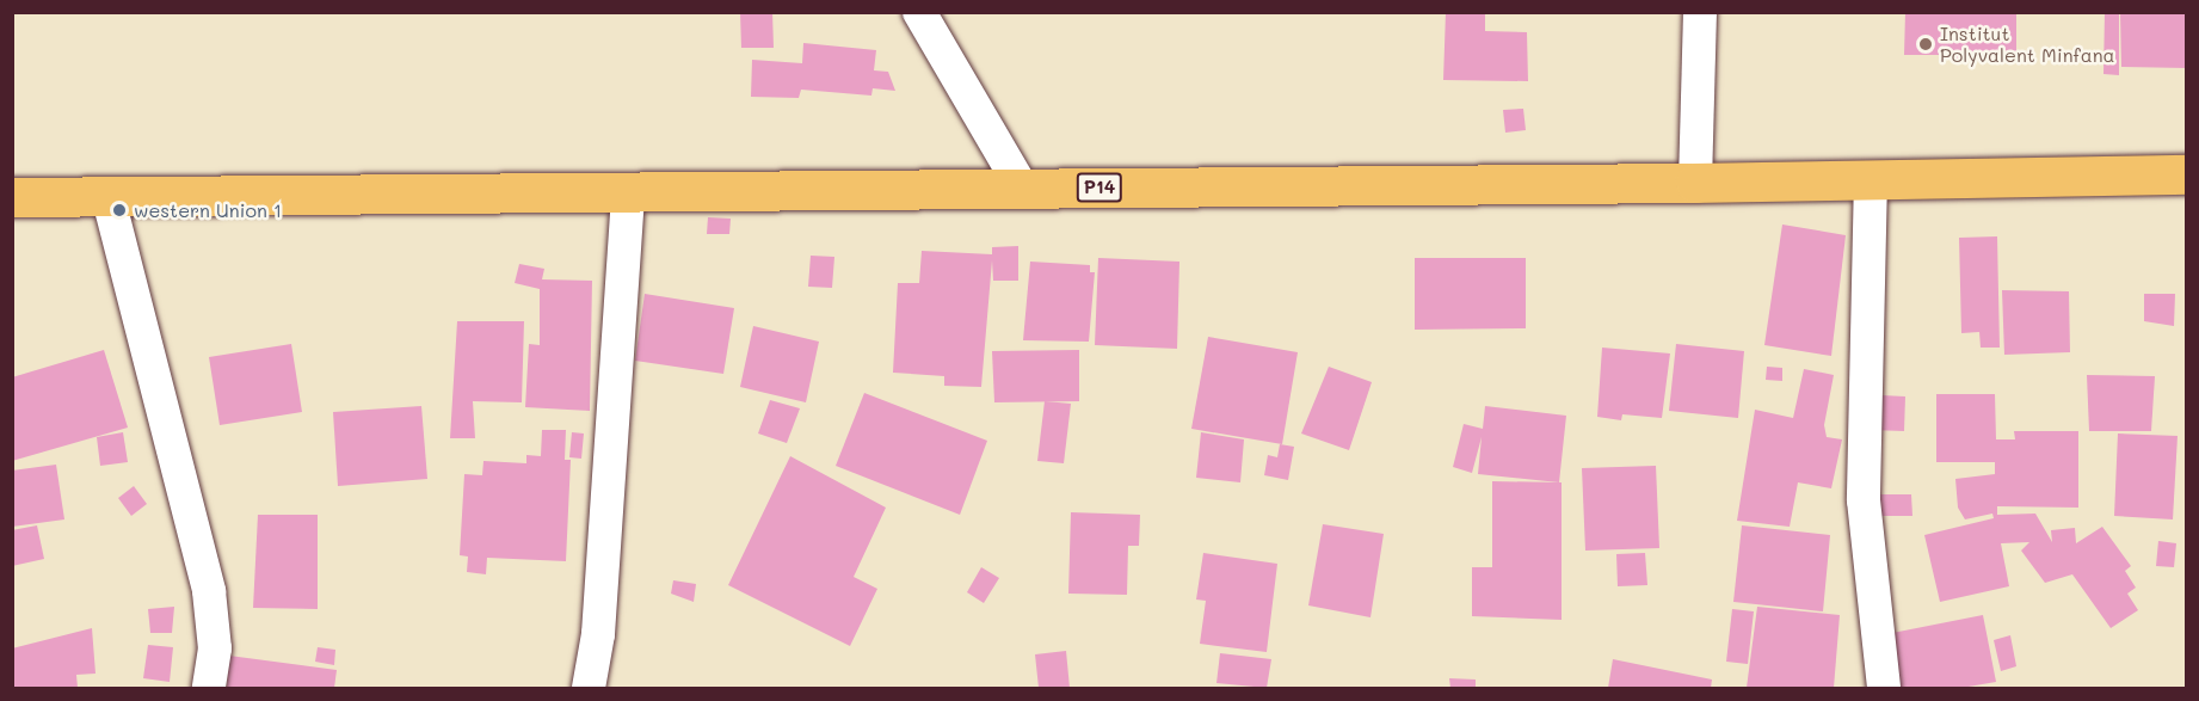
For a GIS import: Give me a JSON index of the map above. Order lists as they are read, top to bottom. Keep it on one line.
{"streets":{"main road":["P14"]},"places":["Institut Polyvalent Minfana","western Union 1"]}
